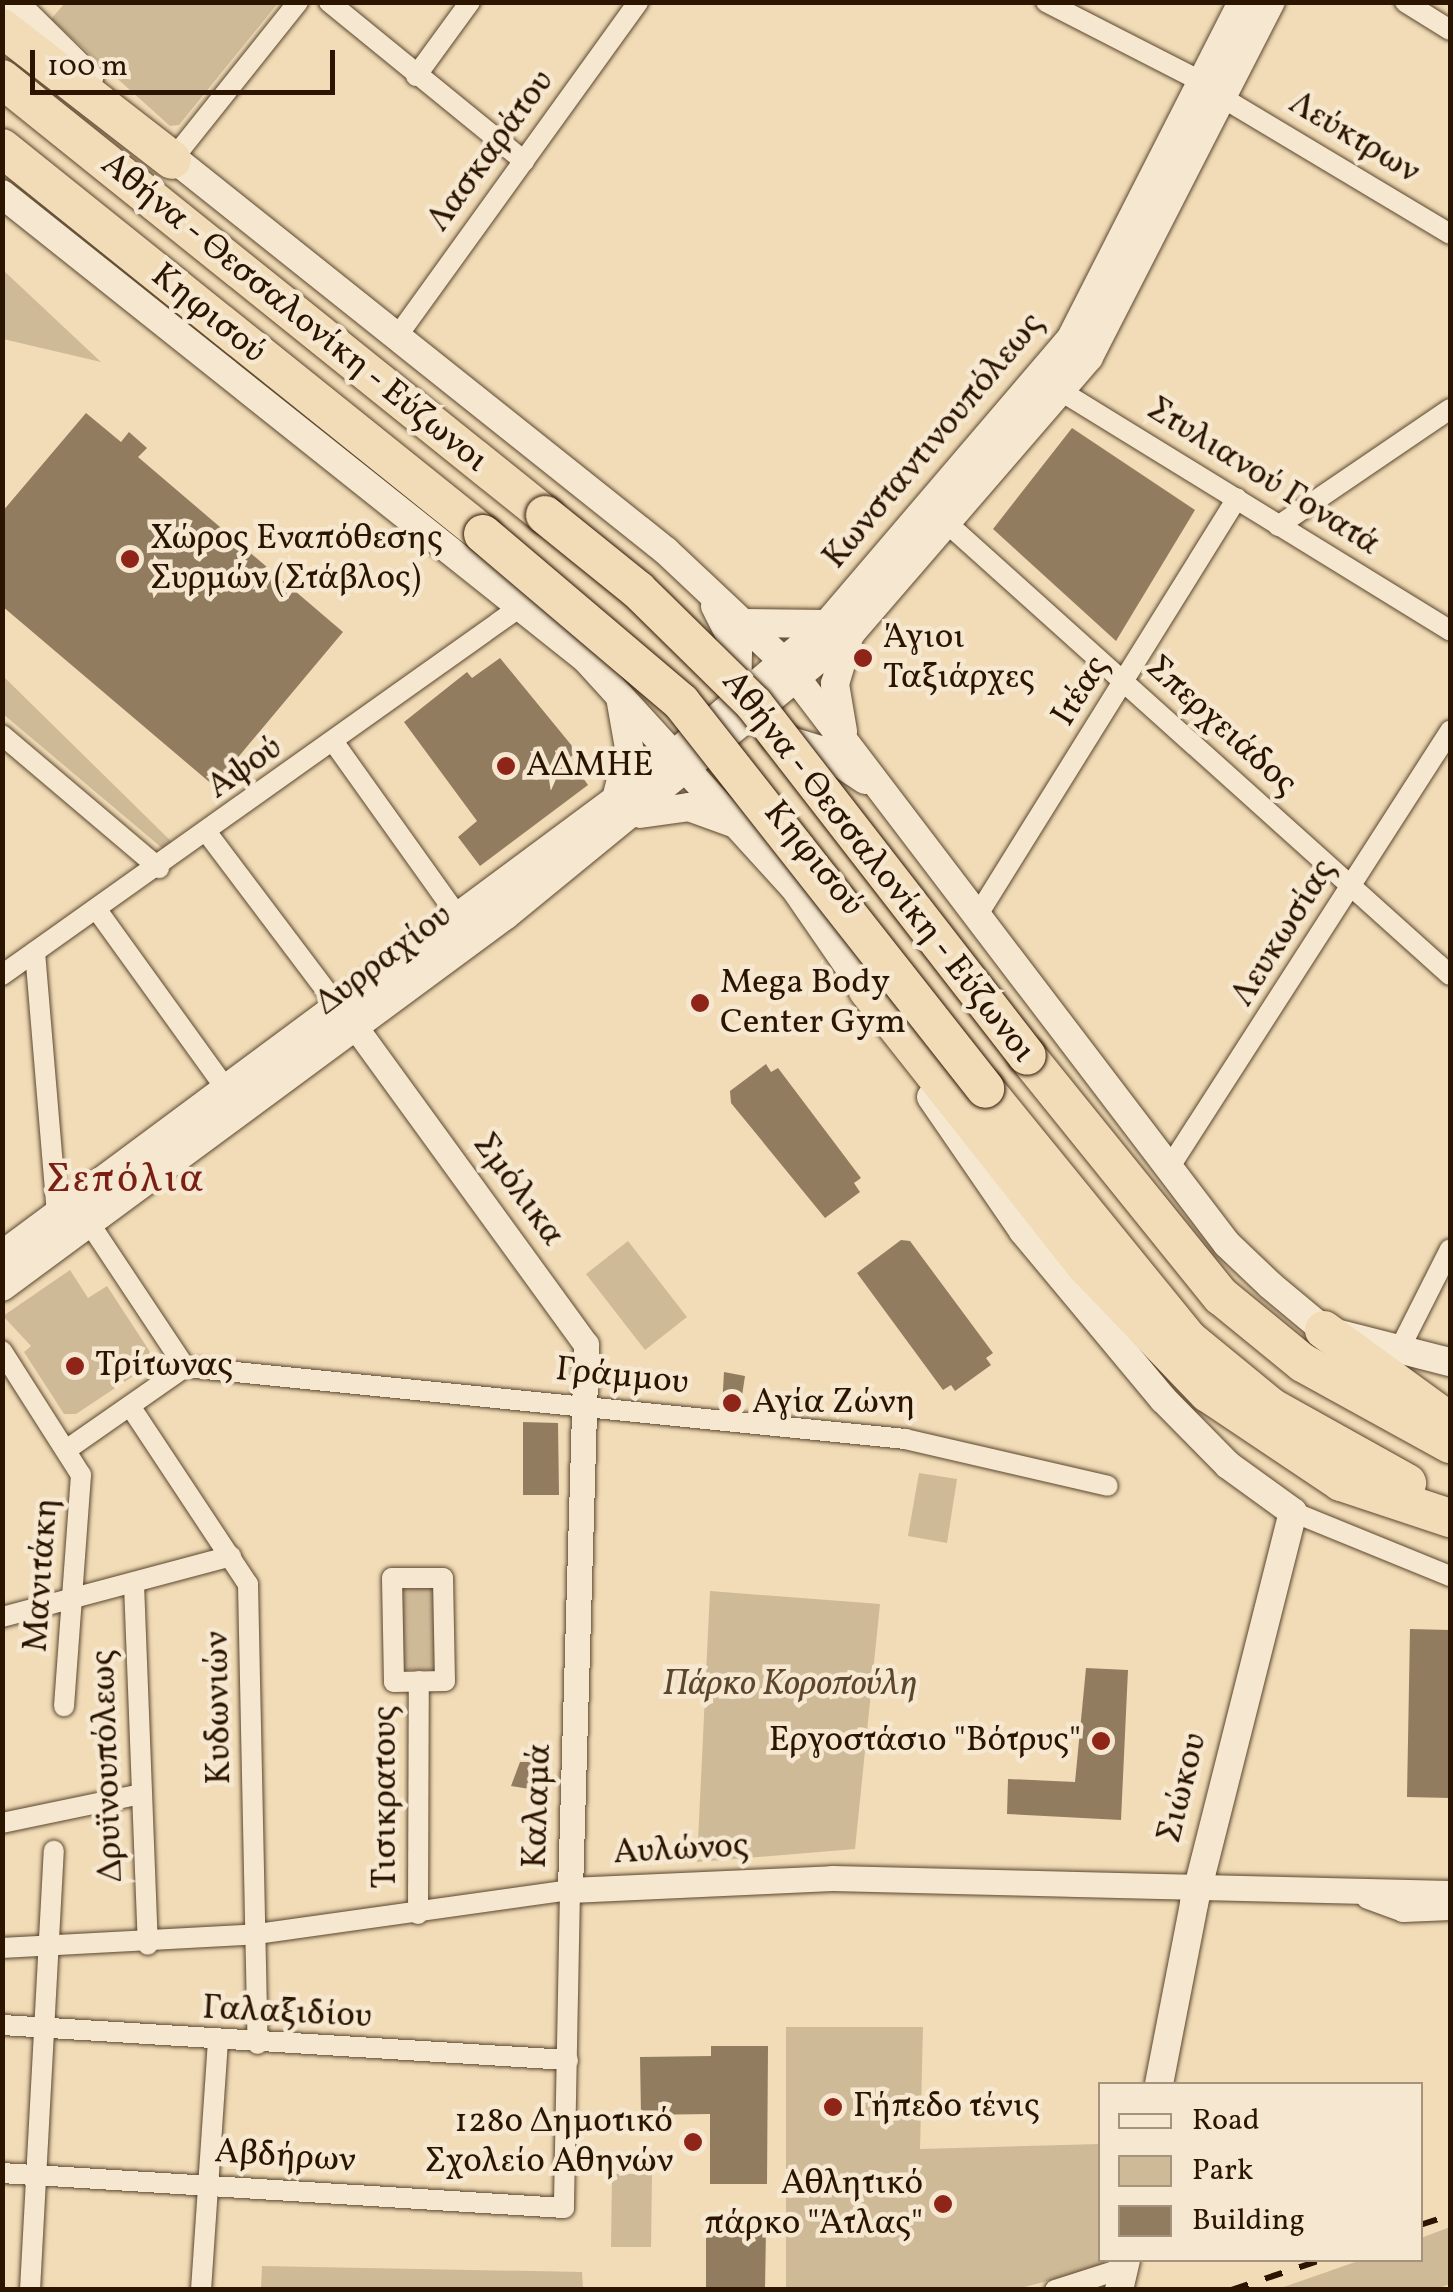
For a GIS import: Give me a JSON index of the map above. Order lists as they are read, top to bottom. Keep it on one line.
{"streets":{"highway":["Αθήνα - Θεσσαλονίκη - Εύζωνοι"],"main road":["Κηφισού","Κωνσταντινουπόλεως","Δυρραχίου","Σιώκου"],"street":["Λεύκτρων","Λασκαράτου","Στυλιανού Γονατά","Ιτέας","Σπερχειάδος","Αψού","Λευκωσίας","Σμόλικα","Γράμμου","Μανιτάκη","Κυδωνιών","Δρυϊνουπόλεως","Τισικρατους","Καλαμά","Αυλώνος","Γαλαξιδίου","Αβδήρων"]},"crossings":[["Λεύκτρων","Κωνσταντινουπόλεως"],["Κηφισού","Αψού"],["Κηφισού","Δυρραχίου"],["Κηφισού","Σιώκου"],["Κωνσταντινουπόλεως","Στυλιανού Γονατά"],["Κωνσταντινουπόλεως","Σπερχειάδος"],["Στυλιανού Γονατά","Ιτέας"],["Ιτέας","Σπερχειάδος"],["Σπερχειάδος","Λευκωσίας"],["Αψού","Σμόλικα"],["Δυρραχίου","Σμόλικα"],["Σμόλικα","Γράμμου"],["Σμόλικα","Καλαμά"],["Γράμμου","Καλαμά"],["Κυδωνιών","Αυλώνος"],["Κυδωνιών","Γαλαξιδίου"],["Δρυϊνουπόλεως","Αυλώνος"],["Σιώκου","Αυλώνος"],["Τισικρατους","Αυλώνος"],["Καλαμά","Αυλώνος"],["Καλαμά","Γαλαξιδίου"],["Καλαμά","Αβδήρων"]],"districts":["Σεπόλια"],"parks":["Πάρκο Κοροπούλη"],"places":["Χώρος Εναπόθεσης Συρμών (Στάβλος)","Άγιοι Ταξιάρχες","ΑΔΜΗΕ","Mega Body Center Gym","Τρίτωνας","Αγία Ζώνη","Εργοστάσιο \"Βότρυς\"","Γήπεδο τένις","128ο Δημοτικό Σχολείο Αθηνών","Αθλητικό πάρκο \"Άτλας\""],"legend":["Road","Park","Building"],"scale_bar":"100 m"}
